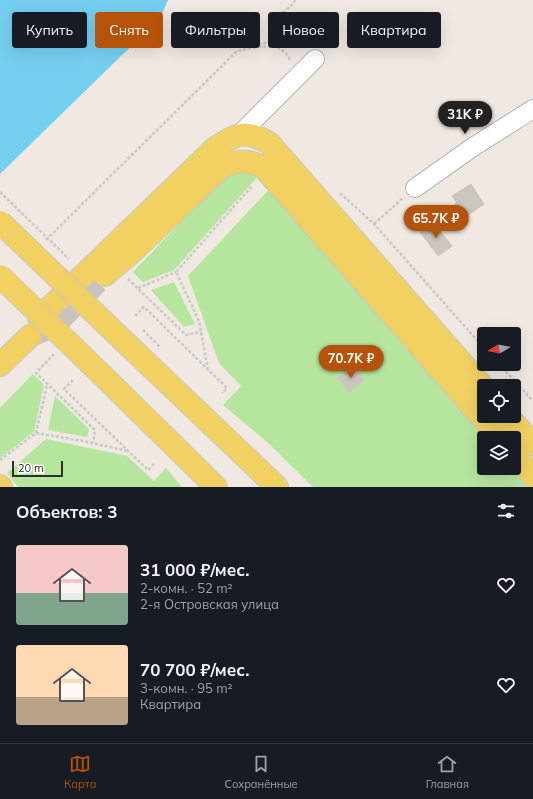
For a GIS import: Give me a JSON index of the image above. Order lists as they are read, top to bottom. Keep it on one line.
{"scale_bar":"20 m","north":"left","page":{"chip":["Купить","Снять","Фильтры","Новое","Квартира"],"price":["31K ₽","65.7K ₽","70.7K ₽"],"scale":"20 m","heading":"Объектов: 3","list":[{"name":"31 000 ₽/мес.","note":"2-комн. · 52 m² · 2-я Островская улица"},{"name":"70 700 ₽/мес.","note":"3-комн. · 95 m² · Квартира"}],"tabs":["Карта","Сохранённые","Главная"]}}
